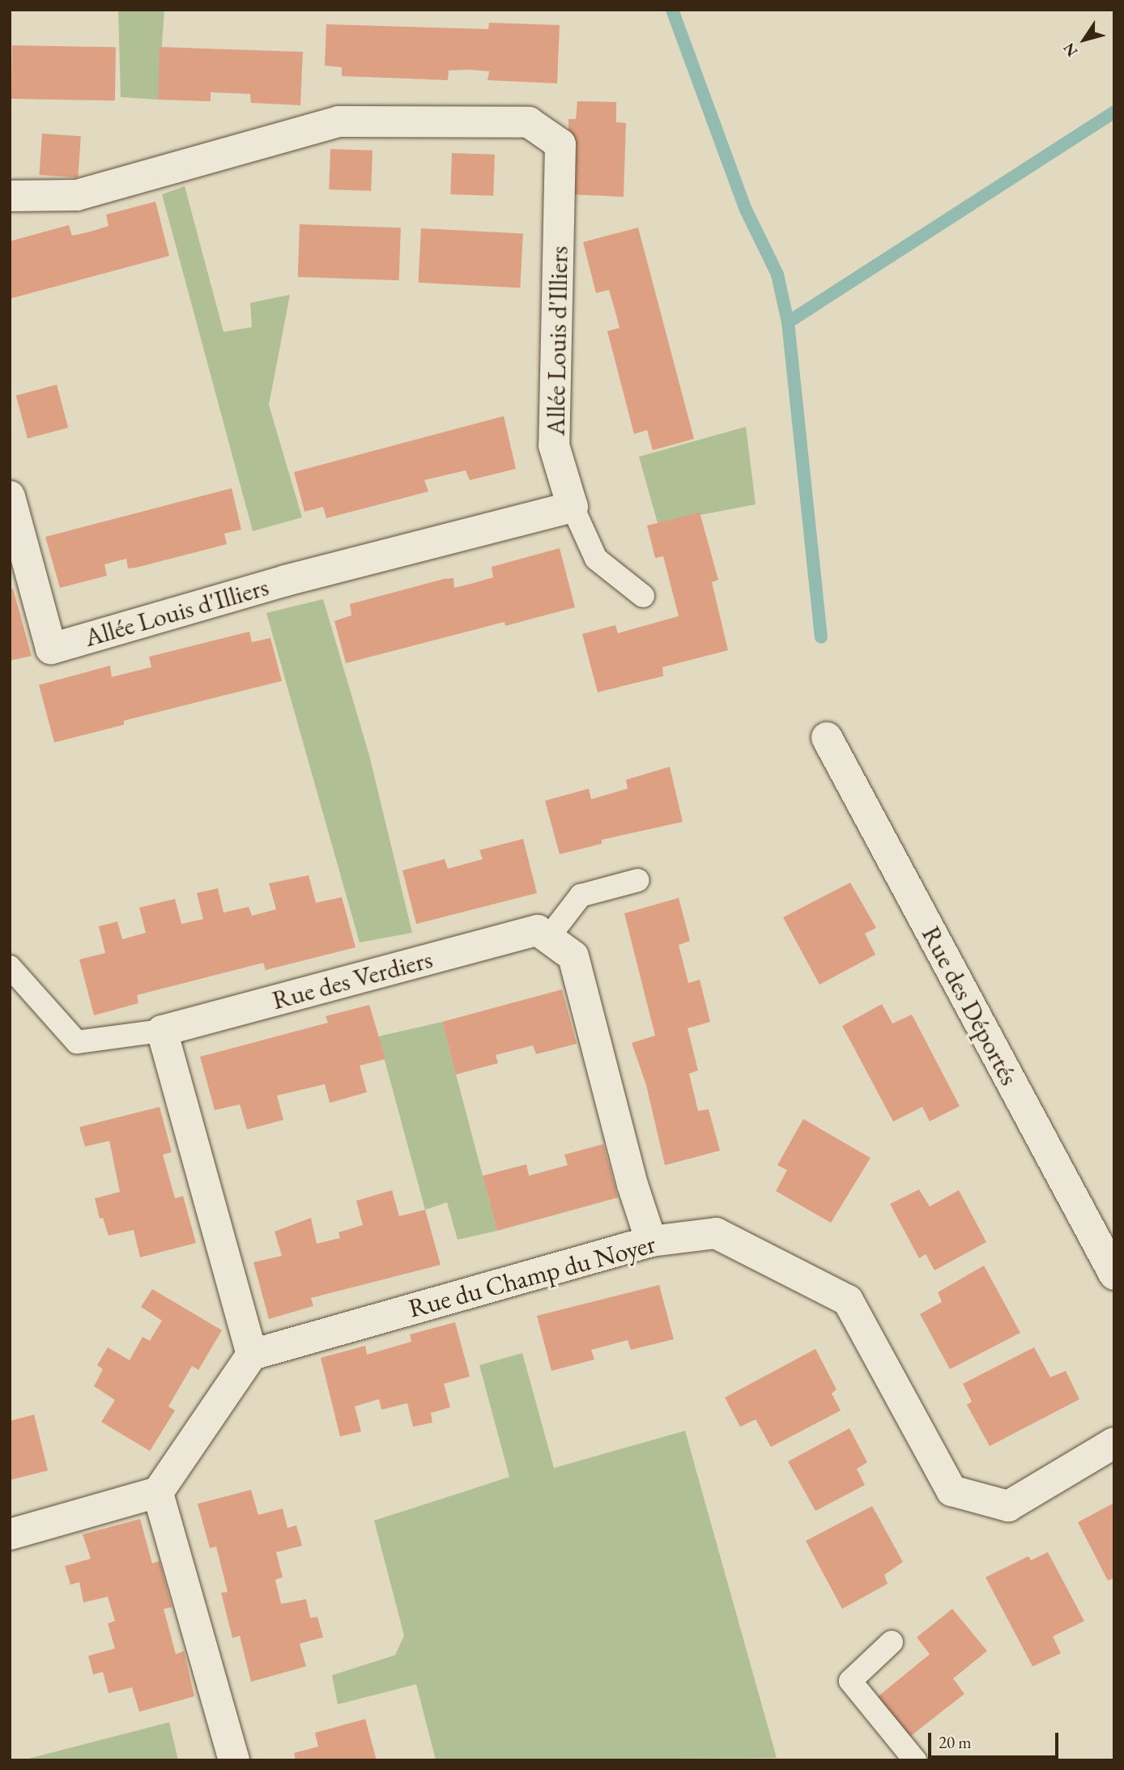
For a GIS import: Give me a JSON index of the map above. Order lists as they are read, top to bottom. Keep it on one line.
{"streets":{"street":["Allée Louis d'Illiers","Rue des Verdiers","Rue des Déportés","Rue du Champ du Noyer"]},"crossings":[["Rue des Verdiers","Rue du Champ du Noyer"]],"scale_bar":"20 m","north":"bottom left"}
